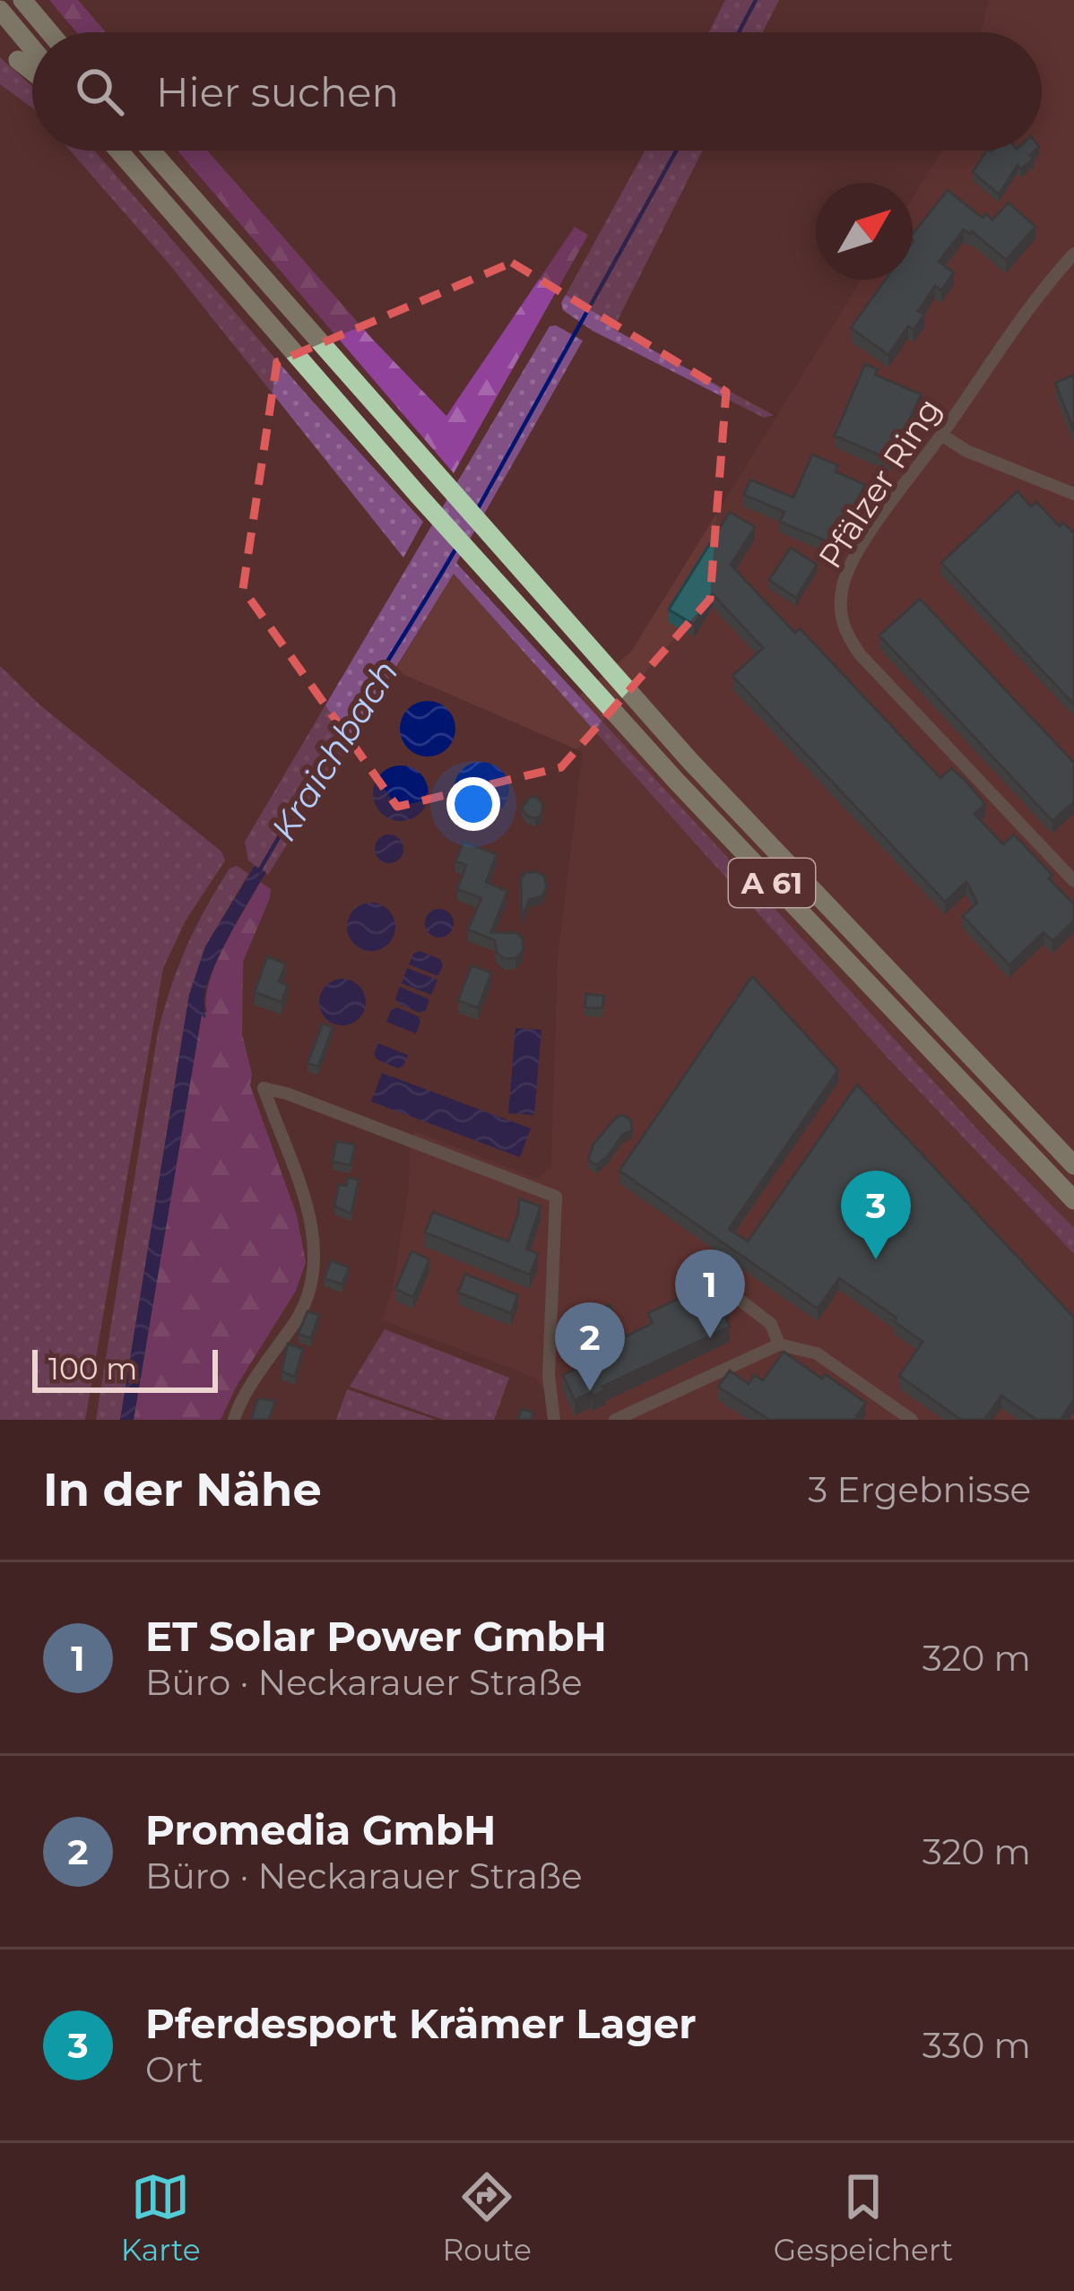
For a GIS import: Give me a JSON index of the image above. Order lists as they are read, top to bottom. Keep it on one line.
{"streets":{"highway":["A 61"],"street":["Pfälzer Ring"]},"water":["Kraichbach"],"scale_bar":"100 m","north":"top right","page":{"search":"Hier suchen","pins":["3","1","2"],"scale":"100 m","heading":["In der Nähe","3 Ergebnisse"],"list":[{"mark":"1","name":"ET Solar Power GmbH","note":"Büro · Neckarauer Straße","value":"320 m"},{"mark":"2","name":"Promedia GmbH","note":"Büro · Neckarauer Straße","value":"320 m"},{"mark":"3","name":"Pferdesport Krämer Lager","note":"Ort","value":"330 m"}],"nav":["Karte","Route","Gespeichert"]}}
